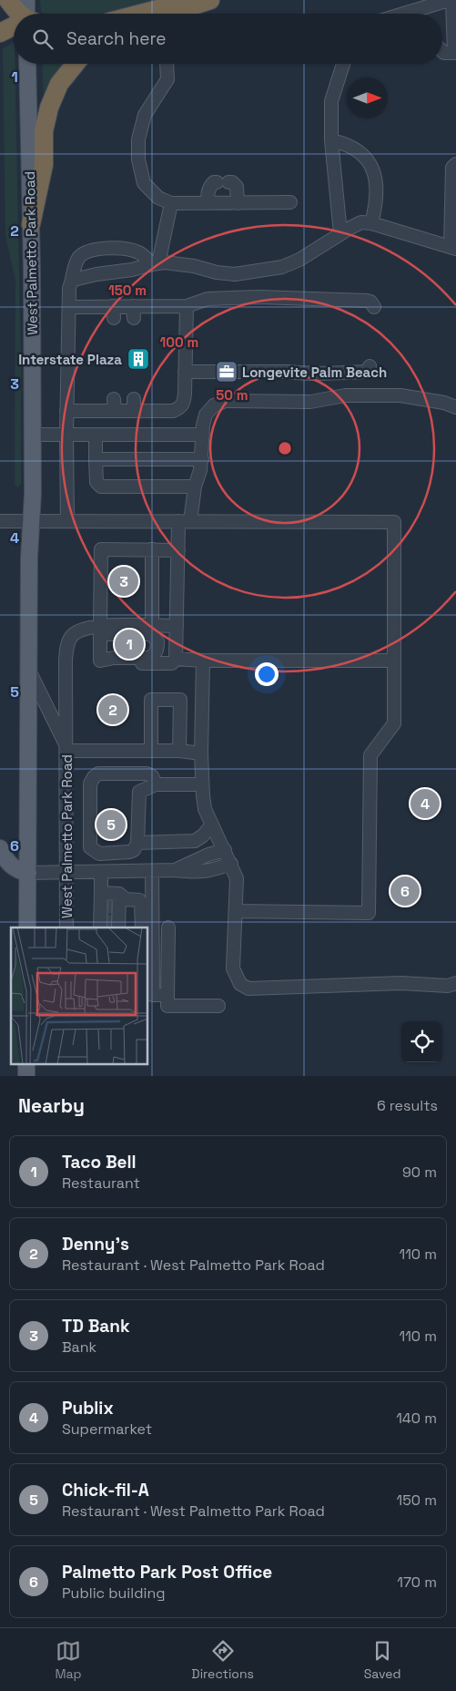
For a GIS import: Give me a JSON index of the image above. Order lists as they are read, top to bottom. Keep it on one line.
{"streets":{"main road":["West Palmetto Park Road"]},"places":{"building":["Interstate Plaza"],"office":["Longevite Palm Beach"]},"north":"right","page":{"search":"Search here","pins":["3","1","2","4","5","6"],"heading":["Nearby","6 results"],"list":[{"mark":"1","name":"Taco Bell","note":"Restaurant","value":"90 m"},{"mark":"2","name":"Denny's","note":"Restaurant · West Palmetto Park Road","value":"110 m"},{"mark":"3","name":"TD Bank","note":"Bank","value":"110 m"},{"mark":"4","name":"Publix","note":"Supermarket","value":"140 m"},{"mark":"5","name":"Chick-fil-A","note":"Restaurant · West Palmetto Park Road","value":"150 m"},{"mark":"6","name":"Palmetto Park Post Office","note":"Public building","value":"170 m"}],"nav":["Map","Directions","Saved"]},"grid":{"rows":["1","2","3","4","5","6"]},"rings":["150 m","100 m","50 m"]}
